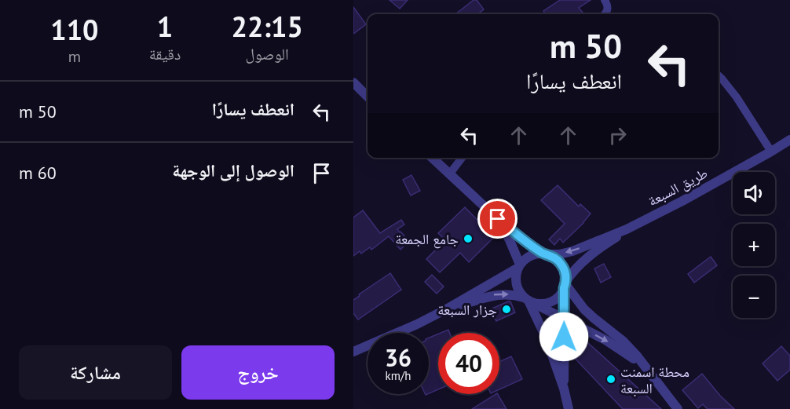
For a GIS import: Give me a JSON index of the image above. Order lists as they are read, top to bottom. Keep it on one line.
{"streets":{"street":["طريق السبعة"]},"places":["جامع الجمعة","جزار السبعة","محطة اسمنت السبعة"],"page":{"eta":["22:15","الوصول","1","دقيقة","110","m"],"turn":["50 m","انعطف يسارًا"],"list":[{"name":"انعطف يسارًا","value":"50 m"},{"name":"الوصول إلى الوجهة","value":"60 m"}],"map_buttons":["+","−"],"speed":"36 km/h","limit":"40","buttons":["خروج","مشاركة"]}}
